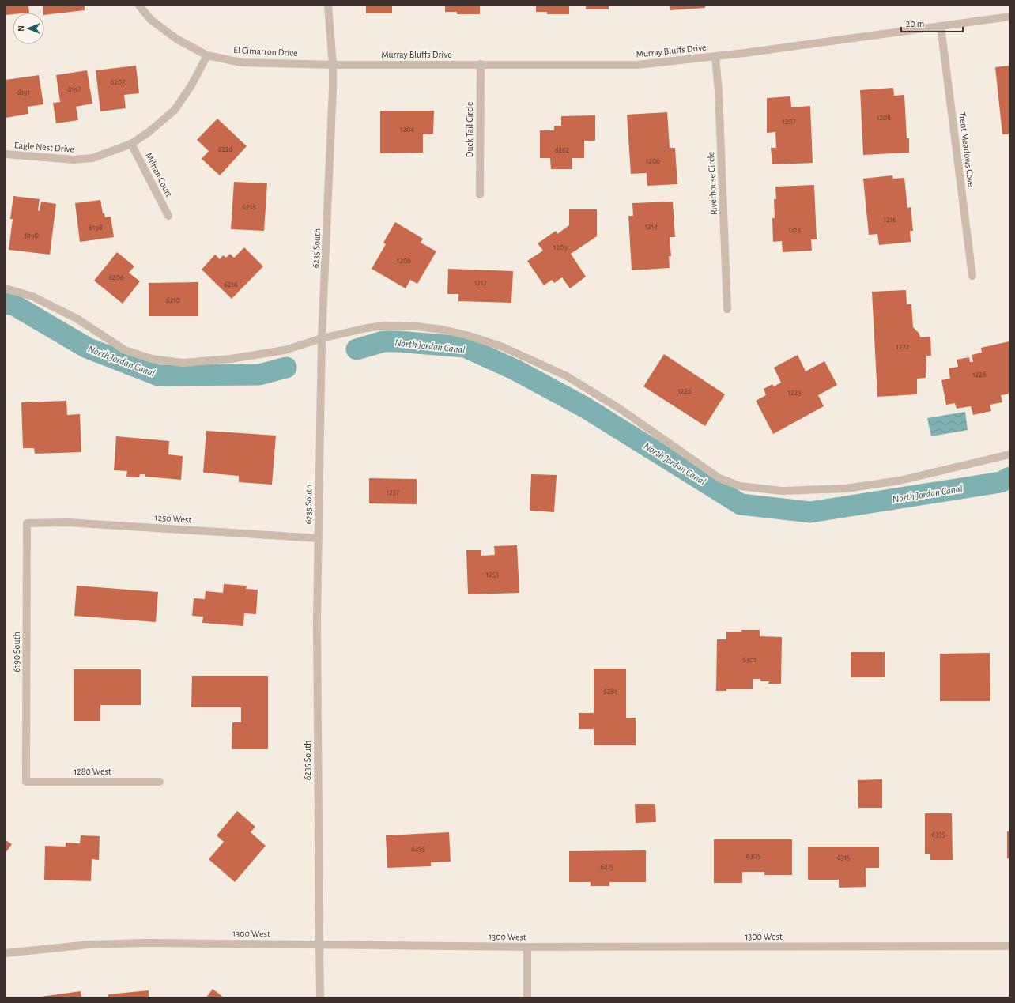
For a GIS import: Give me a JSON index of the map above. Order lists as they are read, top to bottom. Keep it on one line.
{"streets":{"street":["Murray Bluffs Drive","El Cimarron Drive","Duck Tail Circle","Eagle Nest Drive","Trent Meadows Cove","Milhan Court","Riverhouse Circle","6235 South","1250 West","6190 South","1280 West","1300 West"]},"crossings":[["Murray Bluffs Drive","El Cimarron Drive"],["Murray Bluffs Drive","Duck Tail Circle"],["Murray Bluffs Drive","Trent Meadows Cove"],["Murray Bluffs Drive","Riverhouse Circle"],["Murray Bluffs Drive","6235 South"],["El Cimarron Drive","Eagle Nest Drive"],["El Cimarron Drive","6235 South"],["Eagle Nest Drive","Milhan Court"],["6235 South","1250 West"],["6235 South","1300 West"],["1250 West","6190 South"],["6190 South","1280 West"]],"water":["North Jordan Canal"],"house_numbers":["6207","6197","6191","1208","1207","1204","6226","6262","1206","6218","1216","1214","6198","1213","6190","1209","1208","6206","1212","6216","6210","1222","1228","1226","1223","1237","1253","6301","6281","6335","6255","6305","6315","6275"],"scale_bar":"20 m","north":"left"}
